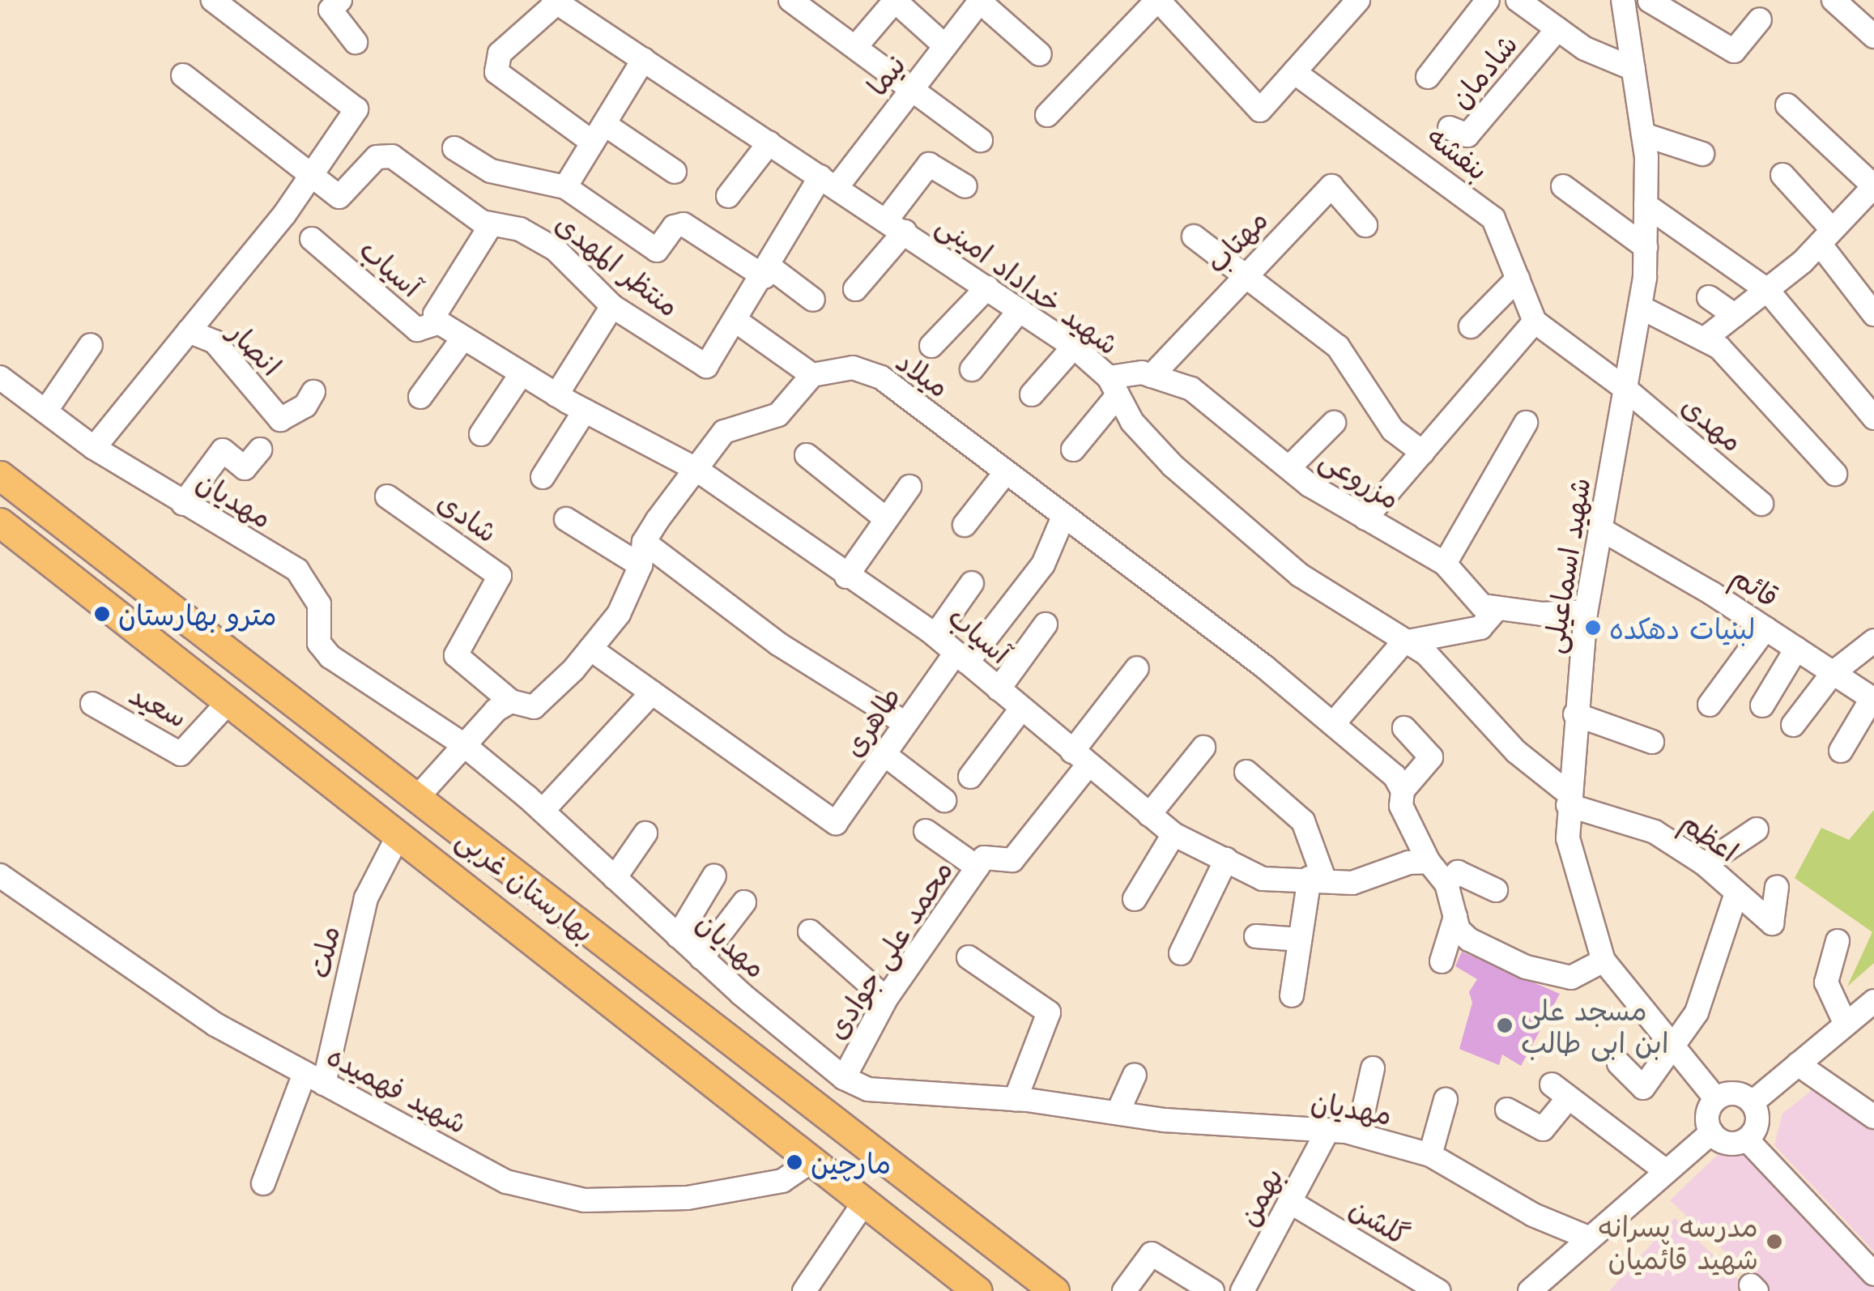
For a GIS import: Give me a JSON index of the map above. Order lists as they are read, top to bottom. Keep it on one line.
{"streets":{"main road":["بهارستان غربی"],"street":["شادمان","نیما","بنفشه","مهتاب","منتظر المهدی","آسیاب","شهید خداداد امینی","انصار","میلاد","مهدی","مزروعی","مهدیان","شادی","شهید اسماعیلی","قائم","سعید","طاهری","اعظم","محمد علی جوادی","ملت","شهید فهمیده","بهمن","گلشن"]},"crossings":[["نیما","منتظر المهدی"],["نیما","شهید خداداد امینی"],["بنفشه","مهدی"],["مهتاب","مزروعی"],["منتظر المهدی","شهید خداداد امینی"],["آسیاب","میلاد"],["آسیاب","طاهری"],["آسیاب","محمد علی جوادی"],["شهید خداداد امینی","مزروعی"],["شهید خداداد امینی","شهید اسماعیلی"],["شهید خداداد امینی","اعظم"],["انصار","مهدیان"],["میلاد","طاهری"],["مهدی","شهید اسماعیلی"],["مزروعی","شهید اسماعیلی"],["مهدیان","محمد علی جوادی"],["مهدیان","بهمن"],["شهید اسماعیلی","قائم"],["شهید اسماعیلی","اعظم"],["سعید","بهارستان غربی"],["بهارستان غربی","ملت"],["بهارستان غربی","شهید فهمیده"],["ملت","شهید فهمیده"],["بهمن","گلشن"]],"places":["مترو بهارستان","لبنیات دهکده","مسجد علی ابن ابی طالب","مارچین","مدرسه پسرانه شهید قائمیان"]}
